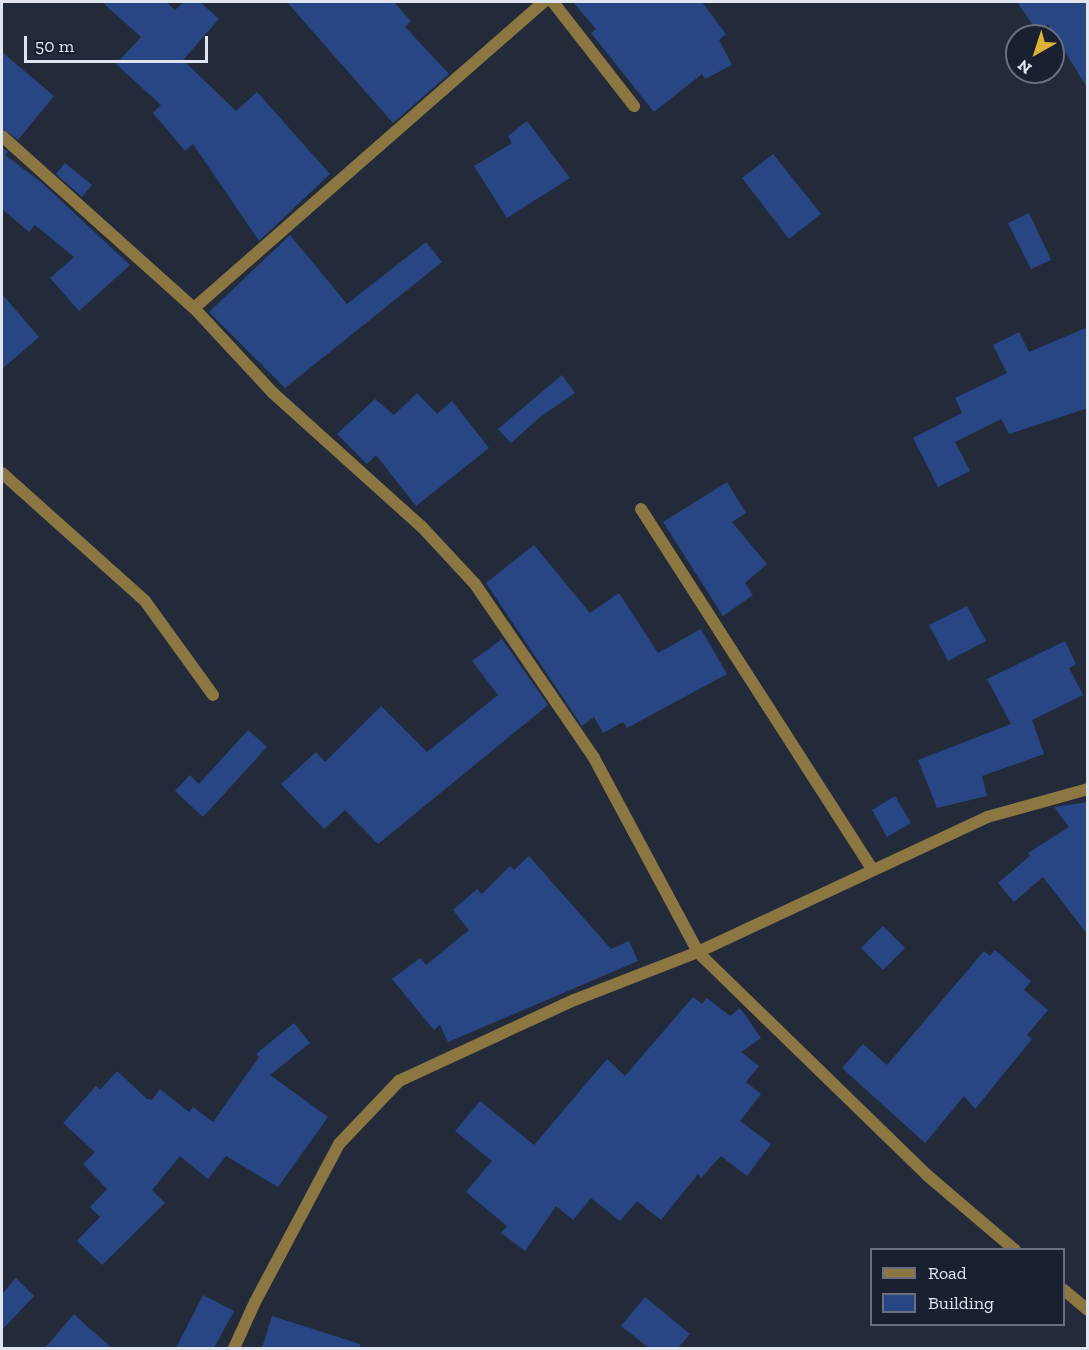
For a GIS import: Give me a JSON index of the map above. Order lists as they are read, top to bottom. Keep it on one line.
{"legend":["Road","Building"],"scale_bar":"50 m","north":"bottom left"}
